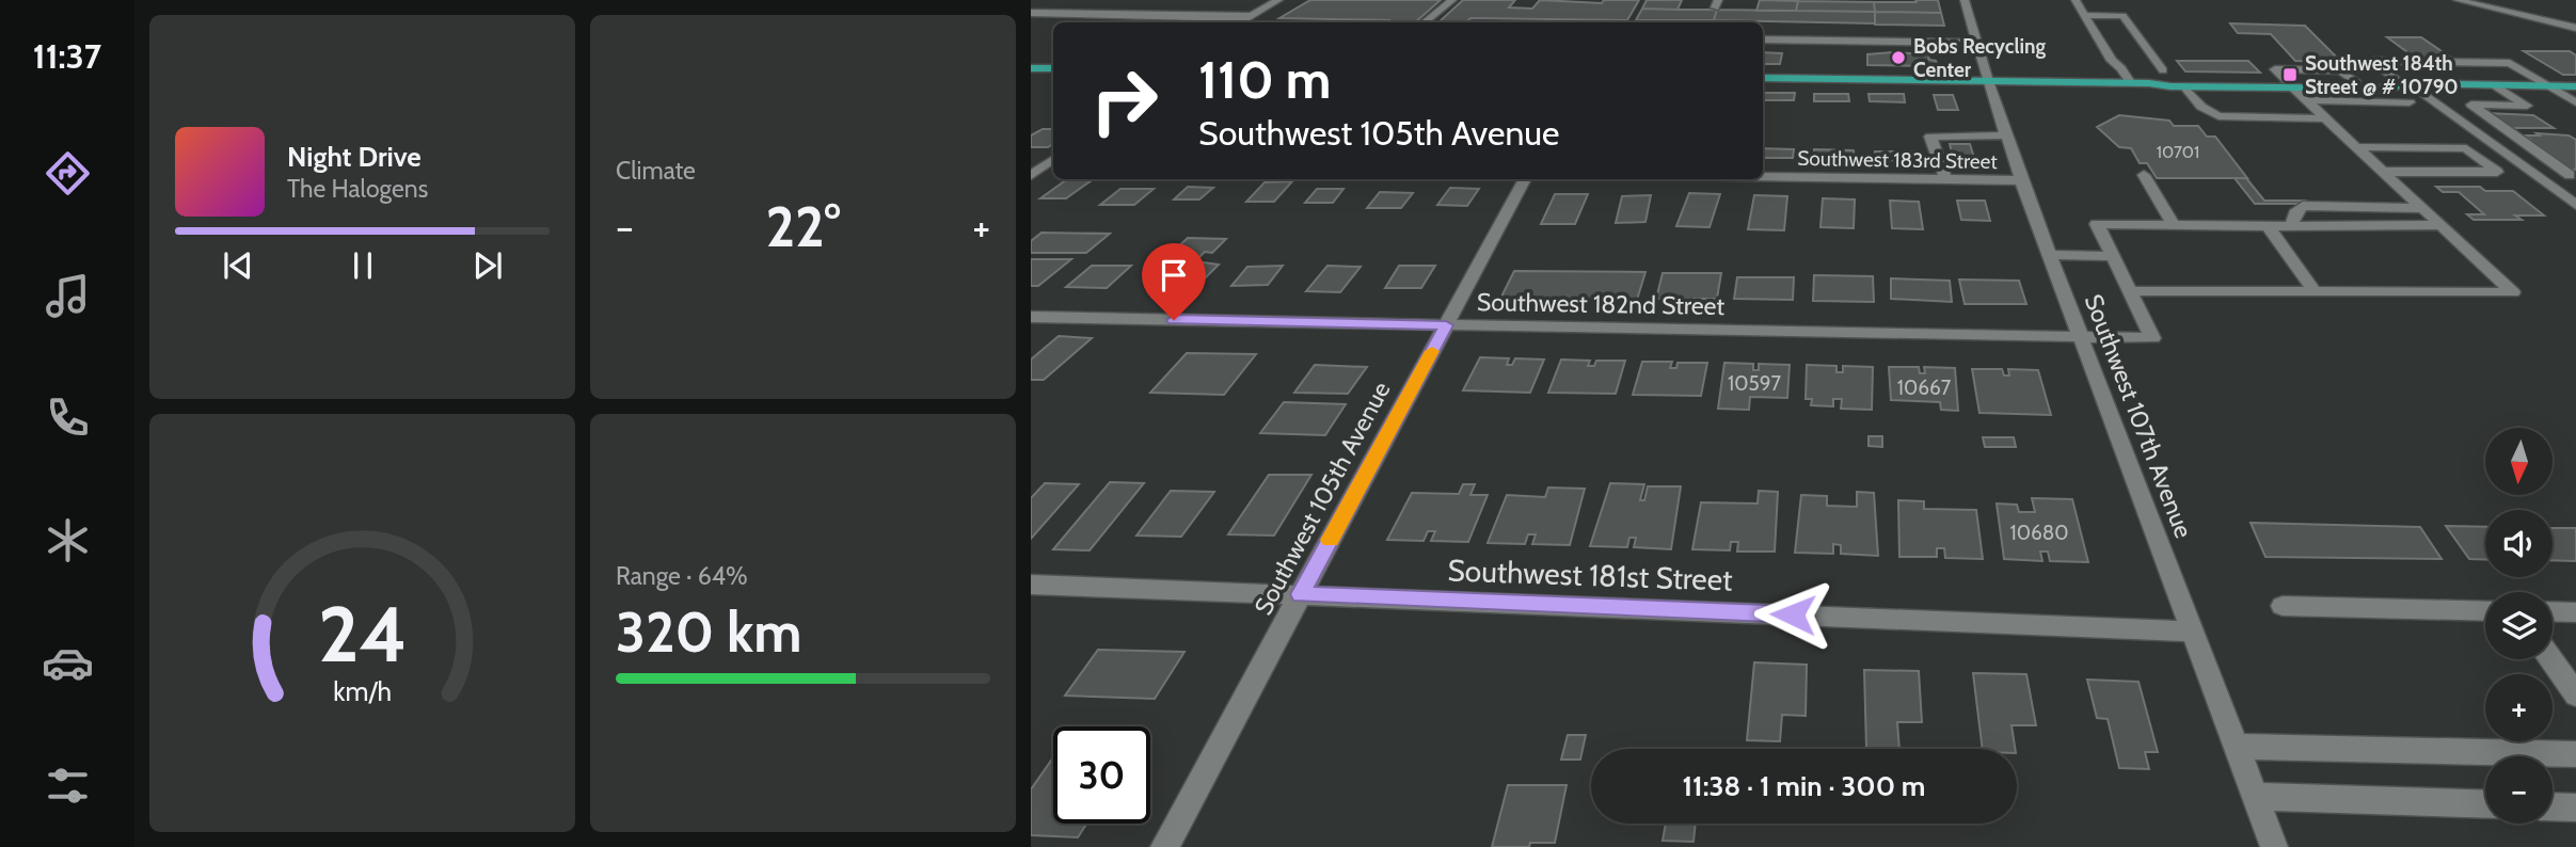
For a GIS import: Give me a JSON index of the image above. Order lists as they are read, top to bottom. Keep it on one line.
{"streets":{"street":["Southwest 183rd Street","Southwest 182nd Street","Southwest 107th Avenue","Southwest 105th Avenue","Southwest 181st Street"]},"crossings":[["Southwest 183rd Street","Southwest 107th Avenue"],["Southwest 182nd Street","Southwest 107th Avenue"],["Southwest 182nd Street","Southwest 105th Avenue"],["Southwest 107th Avenue","Southwest 181st Street"],["Southwest 105th Avenue","Southwest 181st Street"]],"places":{"other":["Bobs Recycling Center"],"transit":["Southwest 184th Street @ # 10790"]},"house_numbers":["10701","10597","10667","10680"],"north":"bottom","page":{"tabs":"11:37","tile":["Climate",["Range · 64%","320 km"]],"turn":["110 m","Southwest 105th Avenue"],"song":["Night Drive","The Halogens"],"heat":["−","22°","+"],"map_buttons":["+","−"],"limit":"30","trip":"11:38 · 1 min · 300 m","gauge":["24","km/h"]}}
